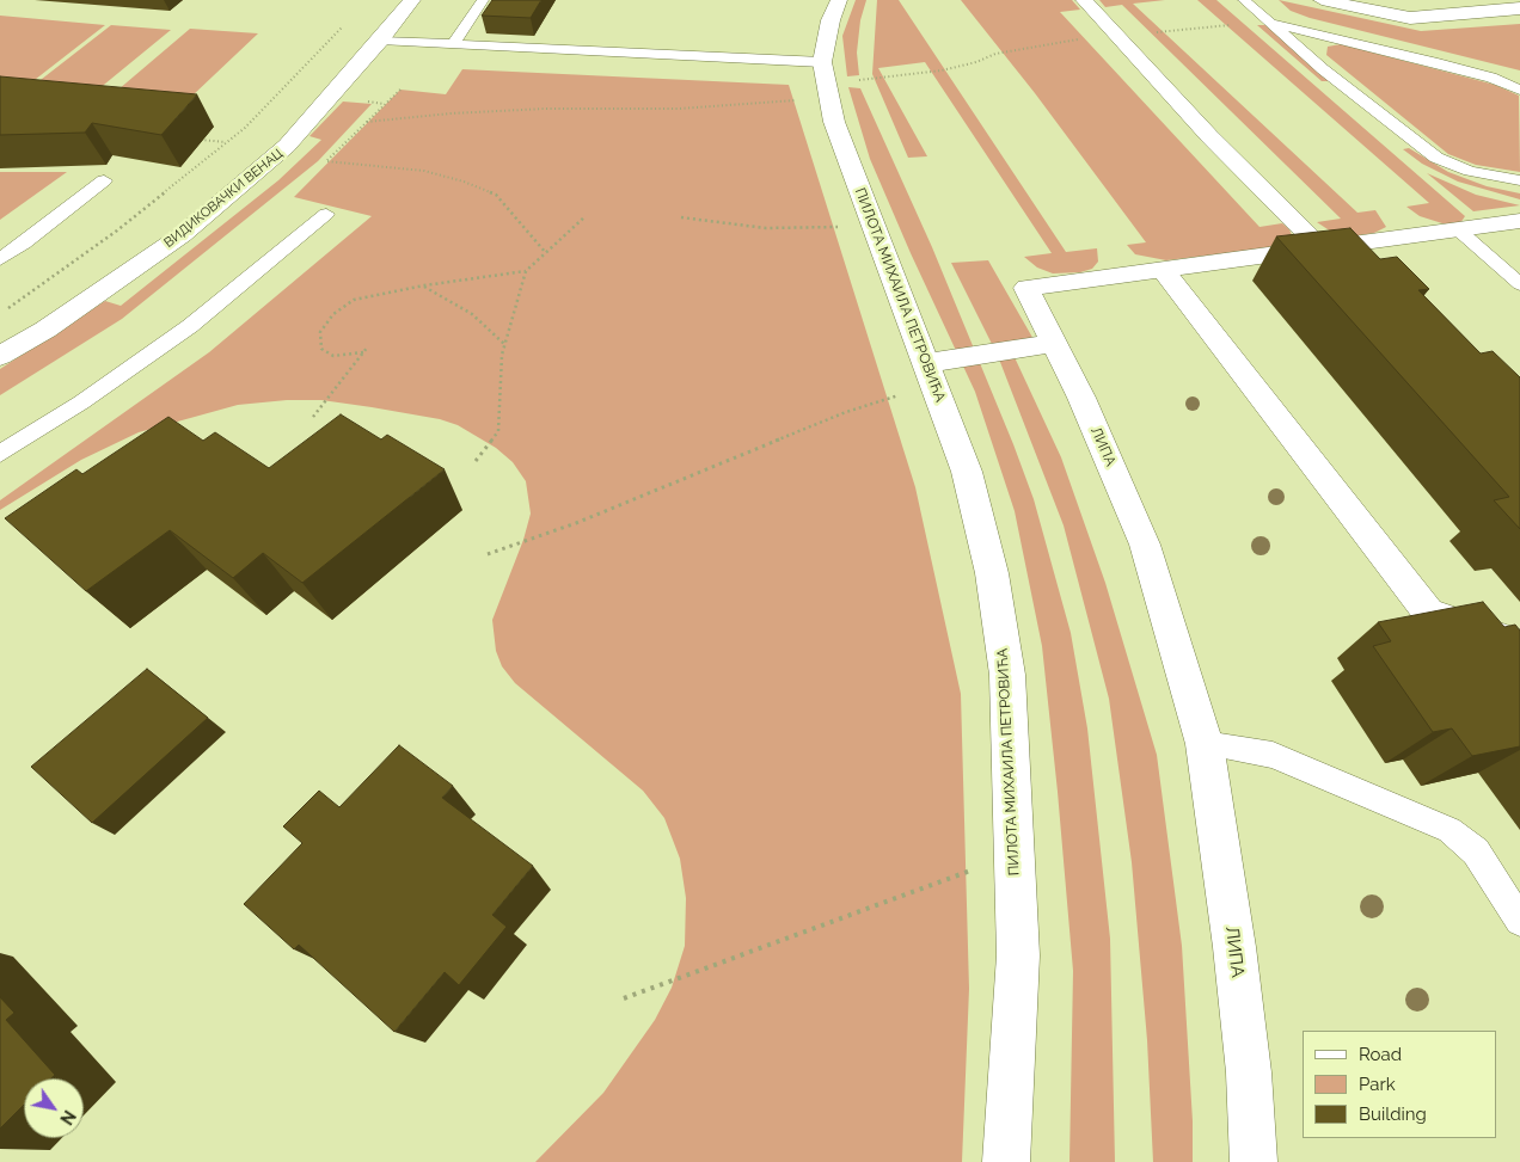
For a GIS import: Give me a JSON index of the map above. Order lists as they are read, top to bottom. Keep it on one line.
{"streets":{"street":["ВИДИКОВАЧКИ ВЕНАЦ","ПИЛОТА МИХАИЛА ПЕТРОВИЋА","ЛИПА"]},"legend":["Road","Park","Building"],"north":"bottom right"}
